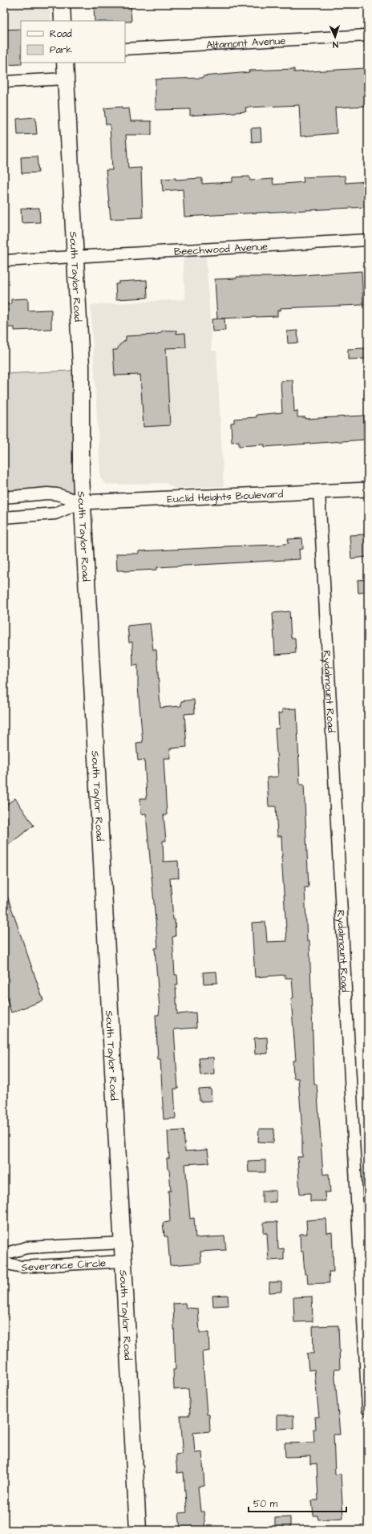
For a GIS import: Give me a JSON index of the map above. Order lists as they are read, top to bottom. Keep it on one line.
{"streets":{"main road":["South Taylor Road"],"street":["Altamont Avenue","Beechwood Avenue","Euclid Heights Boulevard","Rydalmount Road","Severance Circle"]},"crossings":[["Beechwood Avenue","South Taylor Road"],["South Taylor Road","Euclid Heights Boulevard"],["South Taylor Road","Severance Circle"],["Euclid Heights Boulevard","Rydalmount Road"]],"legend":["Road","Park"],"scale_bar":"50 m","north":"bottom"}
